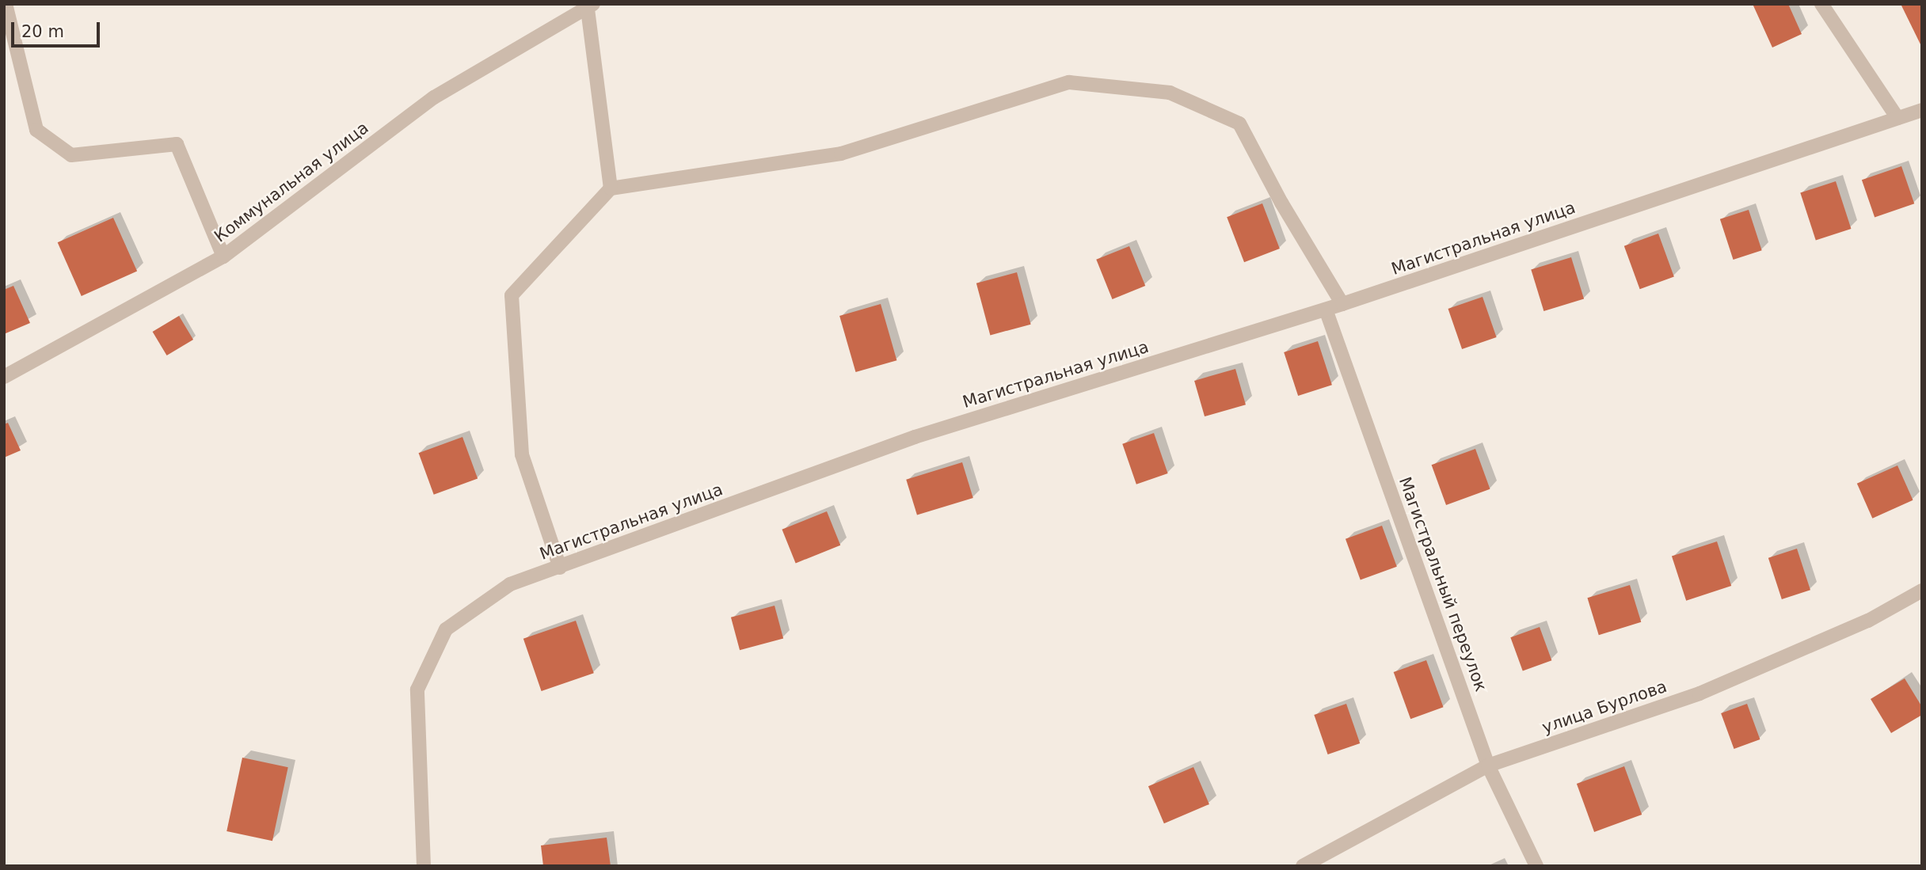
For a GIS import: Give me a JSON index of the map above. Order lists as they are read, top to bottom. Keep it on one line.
{"streets":{"street":["Коммунальная улица","Магистральная улица","Магистральный переулок","улица Бурлова"]},"crossings":[["Магистральная улица","Магистральный переулок"],["Магистральный переулок","улица Бурлова"]],"scale_bar":"20 m"}
